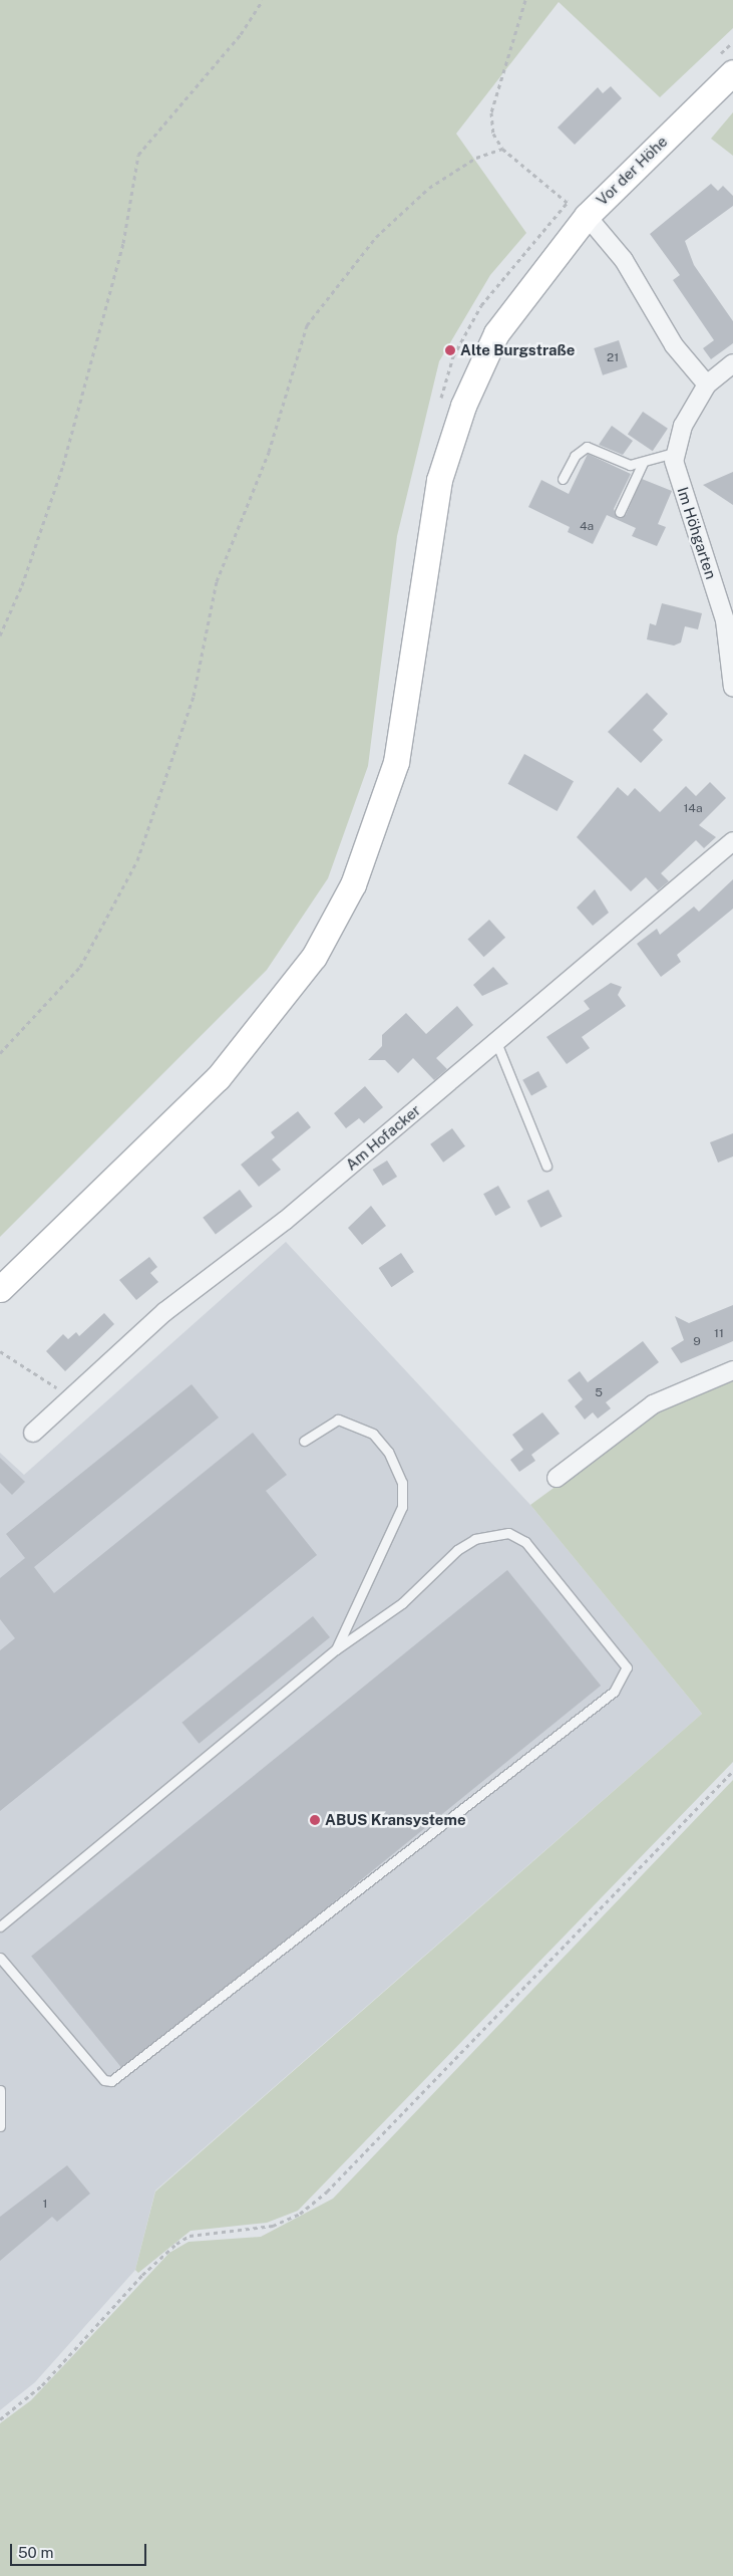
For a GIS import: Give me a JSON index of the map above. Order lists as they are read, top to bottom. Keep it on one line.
{"streets":{"main road":["Vor der Höhe"],"street":["Im Höhgarten","Am Hofacker"]},"places":["Alte Burgstraße","ABUS Kransysteme"],"house_numbers":["21","4a","14a","11","9","5","1"],"scale_bar":"50 m"}
